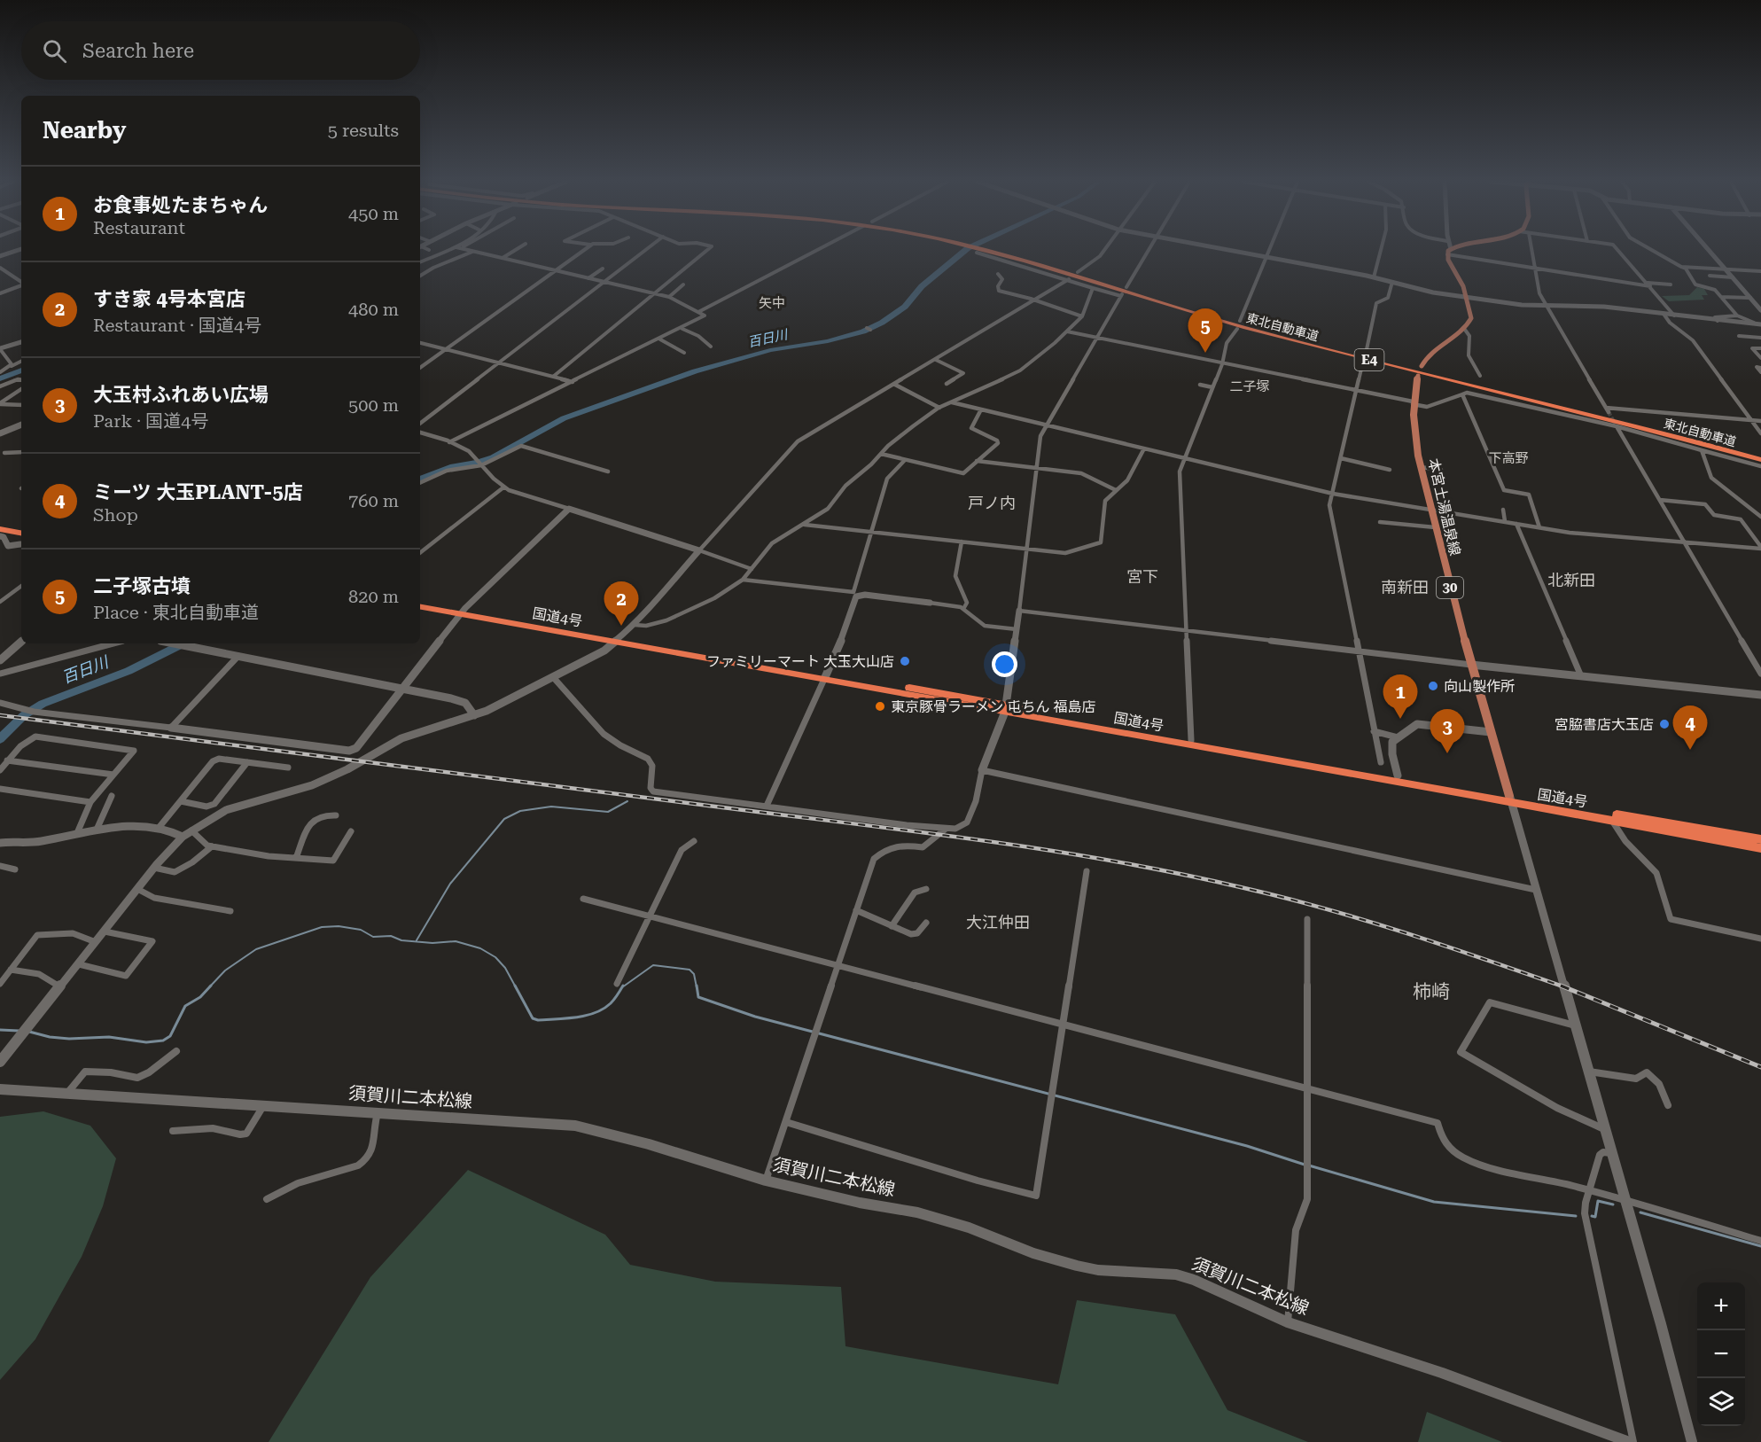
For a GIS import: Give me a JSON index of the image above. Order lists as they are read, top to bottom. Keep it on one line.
{"streets":{"highway":["東北自動車道","E4","国道4号"],"main road":["本宮土湯温泉線","30","須賀川二本松線"]},"crossings":[["本宮土湯温泉線","国道4号"]],"districts":["矢中","二子塚","下高野","戸ノ内","宮下","北新田","南新田","大江仲田","柿崎"],"water":["百日川"],"places":["ファミリーマート 大玉大山店","向山製作所","東京豚骨ラーメン 屯ちん 福島店","宮脇書店大玉店"],"page":{"search":"Search here","heading":["Nearby","5 results"],"list":[{"mark":"1","name":"お食事処たまちゃん","note":"Restaurant","value":"450 m"},{"mark":"2","name":"すき家 4号本宮店","note":"Restaurant · 国道4号","value":"480 m"},{"mark":"3","name":"大玉村ふれあい広場","note":"Park · 国道4号","value":"500 m"},{"mark":"4","name":"ミーツ 大玉PLANT-5店","note":"Shop","value":"760 m"},{"mark":"5","name":"二子塚古墳","note":"Place · 東北自動車道","value":"820 m"}],"pins":["5","2","1","4","3"],"map_buttons":["+","−"]}}
